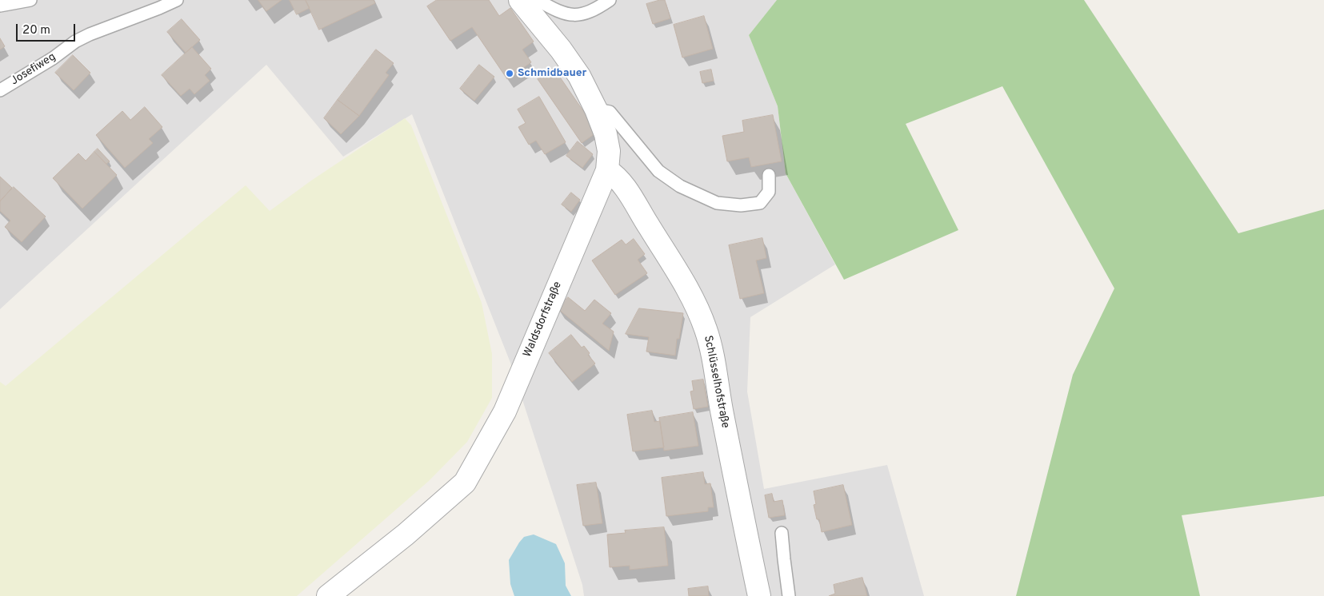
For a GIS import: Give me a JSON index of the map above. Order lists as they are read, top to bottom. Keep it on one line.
{"streets":{"street":["Waldsdorfstraße","Schlüsselhofstraße"],"lane":["Josefiweg"]},"crossings":[["Waldsdorfstraße","Schlüsselhofstraße"]],"places":["Schmidbauer"],"scale_bar":"20 m"}
